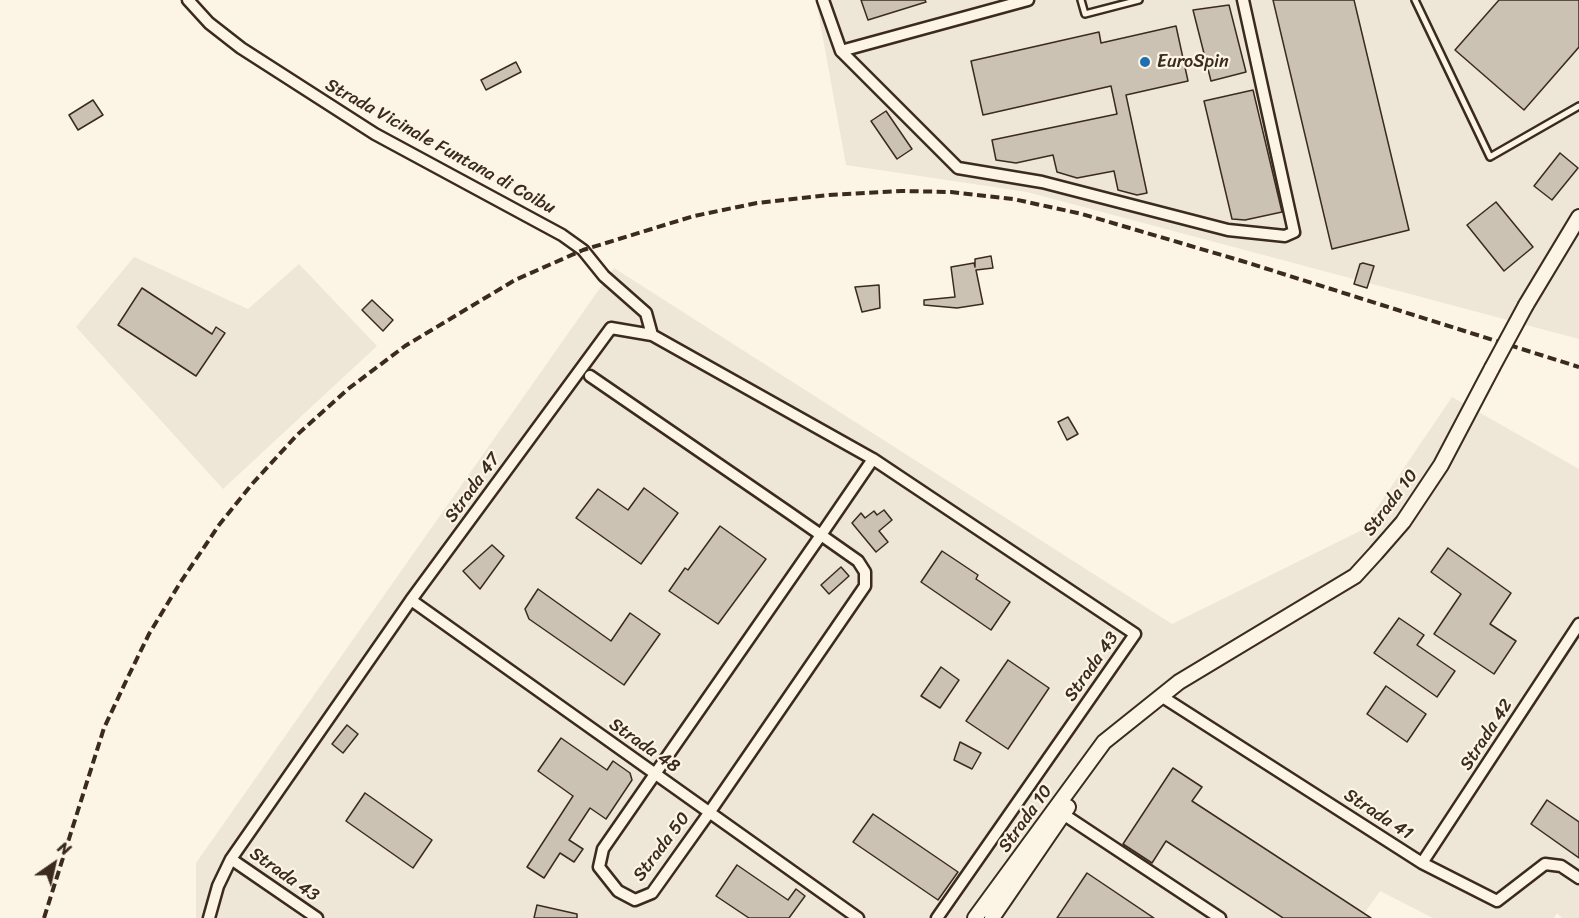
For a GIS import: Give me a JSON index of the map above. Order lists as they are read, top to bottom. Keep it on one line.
{"streets":{"street":["Strada Vicinale Funtana di Coibu","Strada 47","Strada 10","Strada 43","Strada 42","Strada 48","Strada 41","Strada 50"]},"crossings":[["Strada Vicinale Funtana di Coibu","Strada 47"],["Strada 47","Strada 43"],["Strada 47","Strada 48"],["Strada 47","Strada 50"],["Strada 10","Strada 41"],["Strada 43","Strada 50"],["Strada 42","Strada 41"],["Strada 48","Strada 50"]],"places":["EuroSpin"],"north":"top right"}
